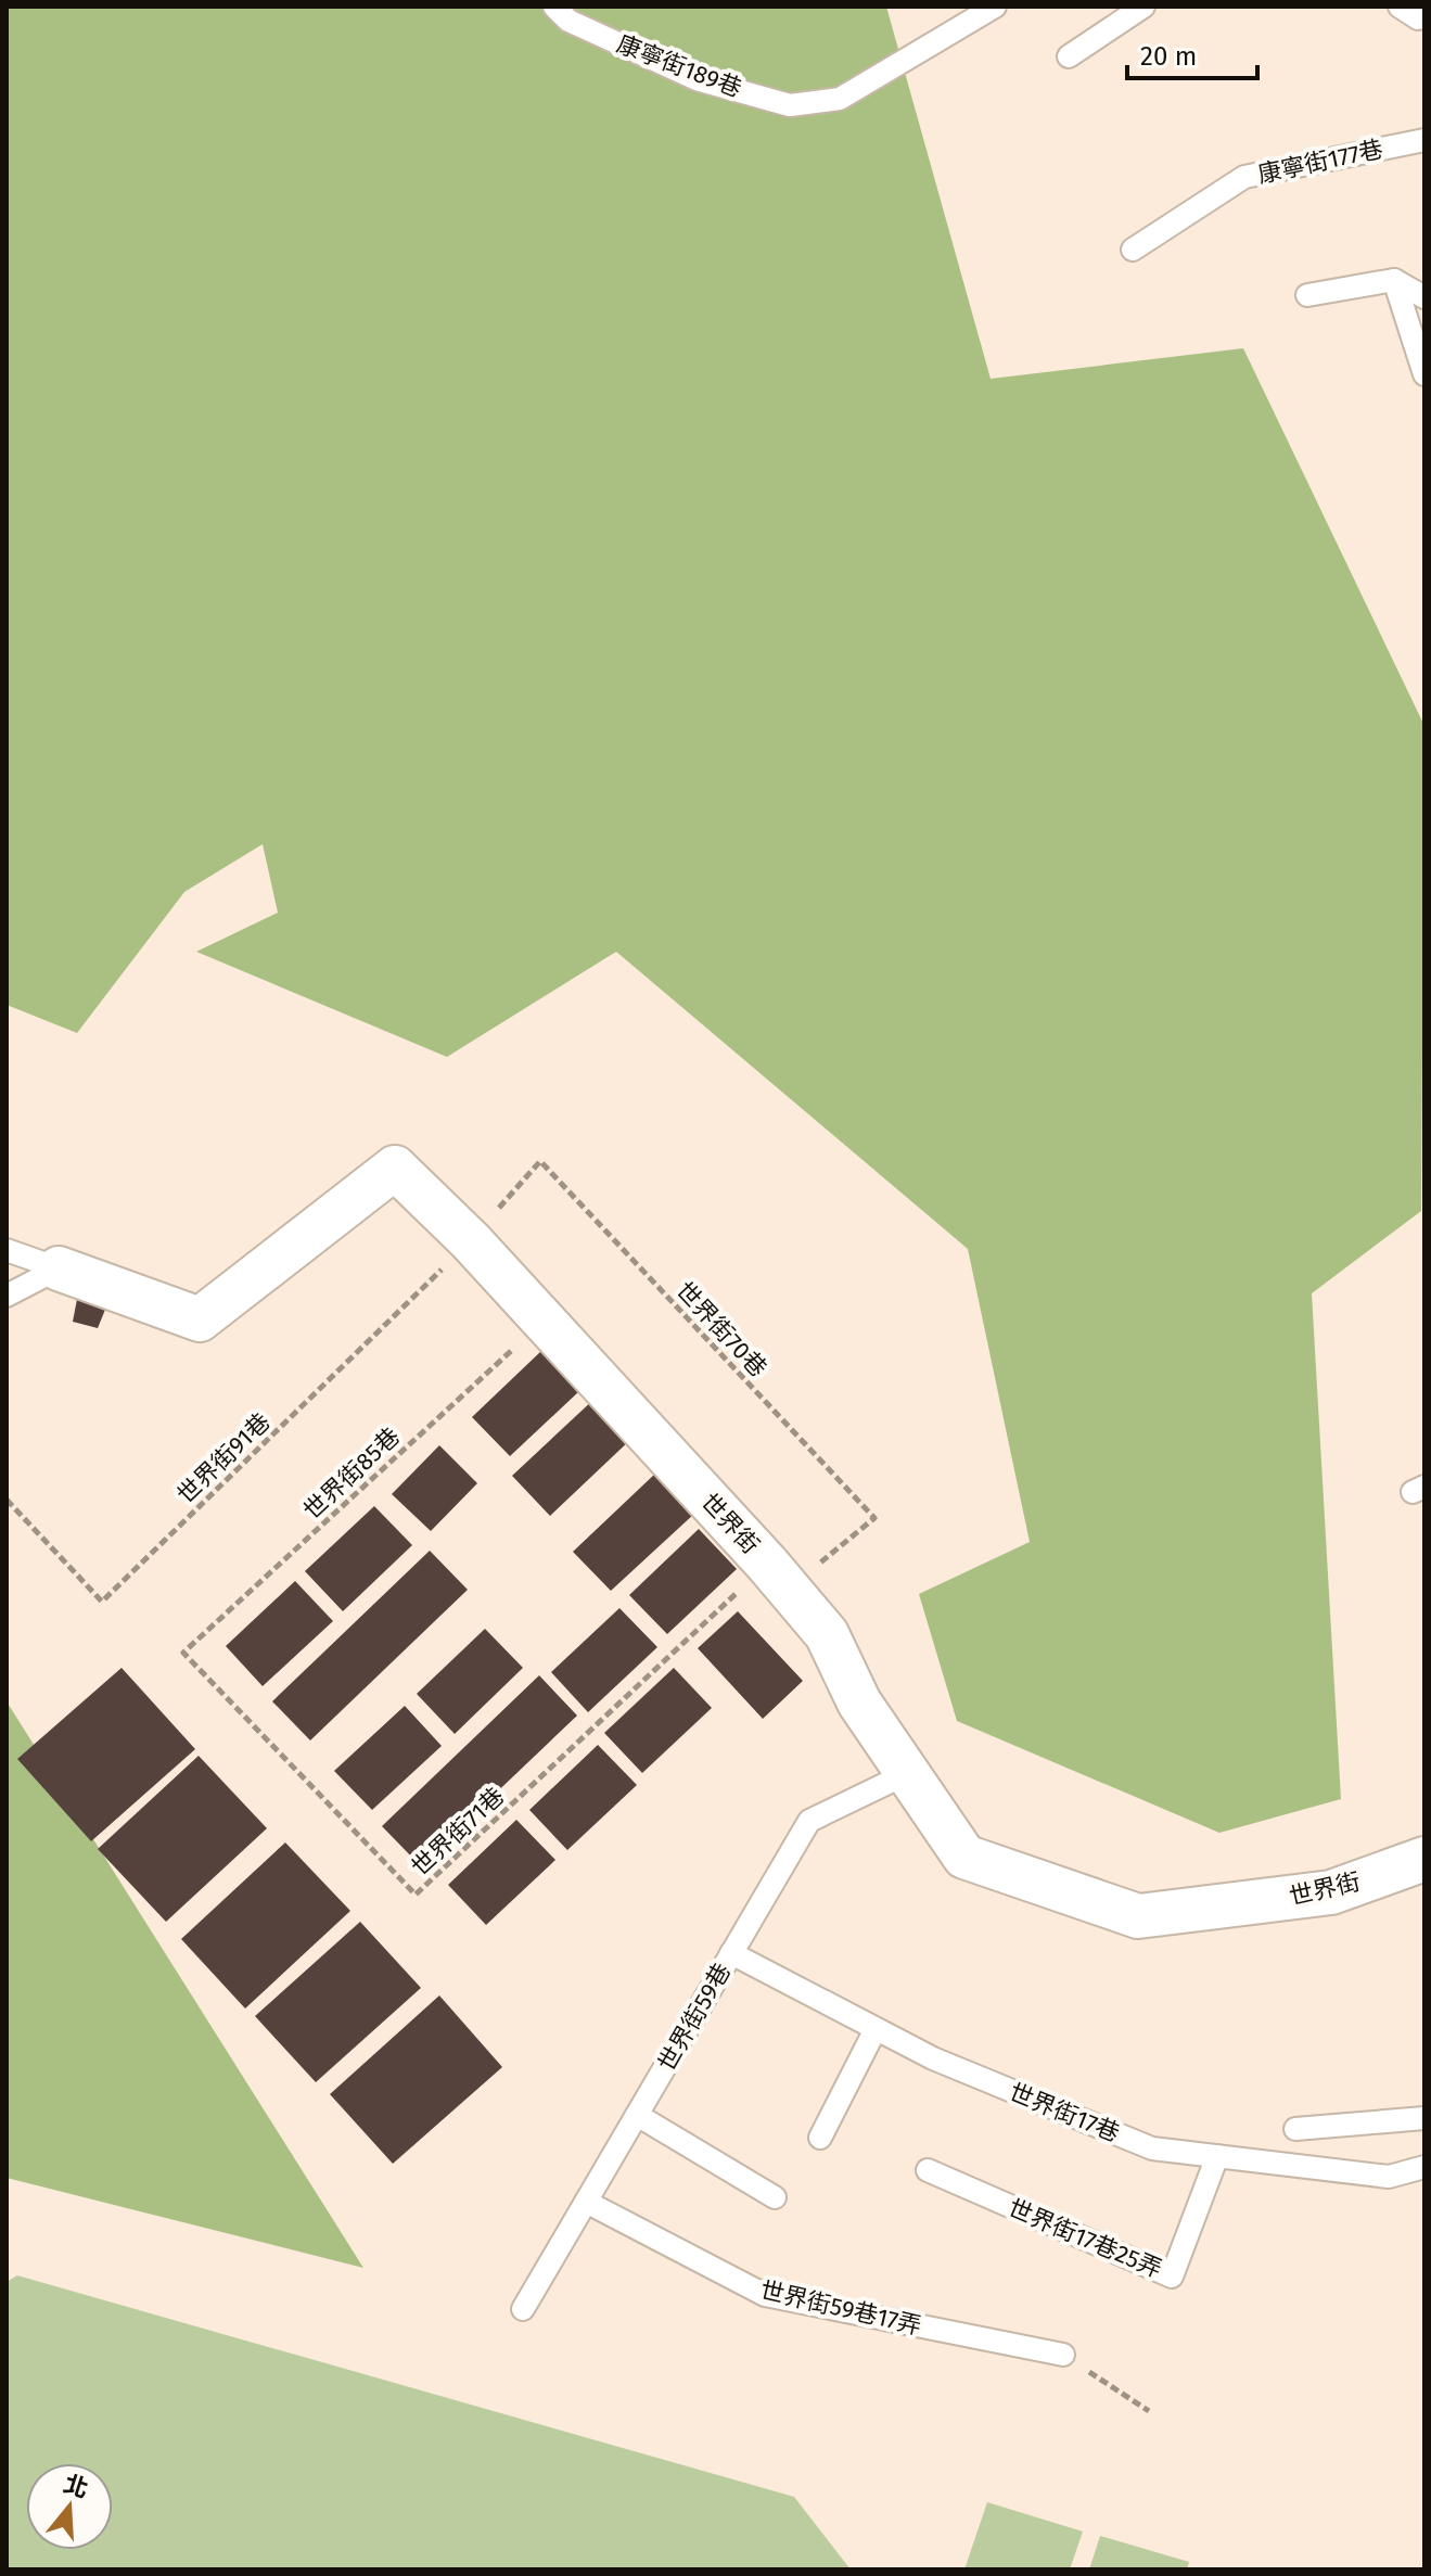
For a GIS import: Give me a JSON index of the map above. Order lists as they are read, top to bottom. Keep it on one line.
{"streets":{"street":["世界街"],"lane":["康寧街189巷","康寧街177巷","世界街59巷","世界街17巷","世界街17巷25弄","世界街59巷17弄"],"path":["世界街70巷","世界街91巷","世界街85巷","世界街71巷"]},"crossings":[["世界街70巷","世界街91巷"],["世界街70巷","世界街"],["世界街70巷","世界街71巷"],["世界街91巷","世界街"],["世界街85巷","世界街"],["世界街85巷","世界街71巷"],["世界街","世界街71巷"],["世界街","世界街59巷"],["世界街59巷","世界街17巷"],["世界街59巷","世界街59巷17弄"],["世界街17巷","世界街17巷25弄"]],"scale_bar":"20 m","north":"top"}
